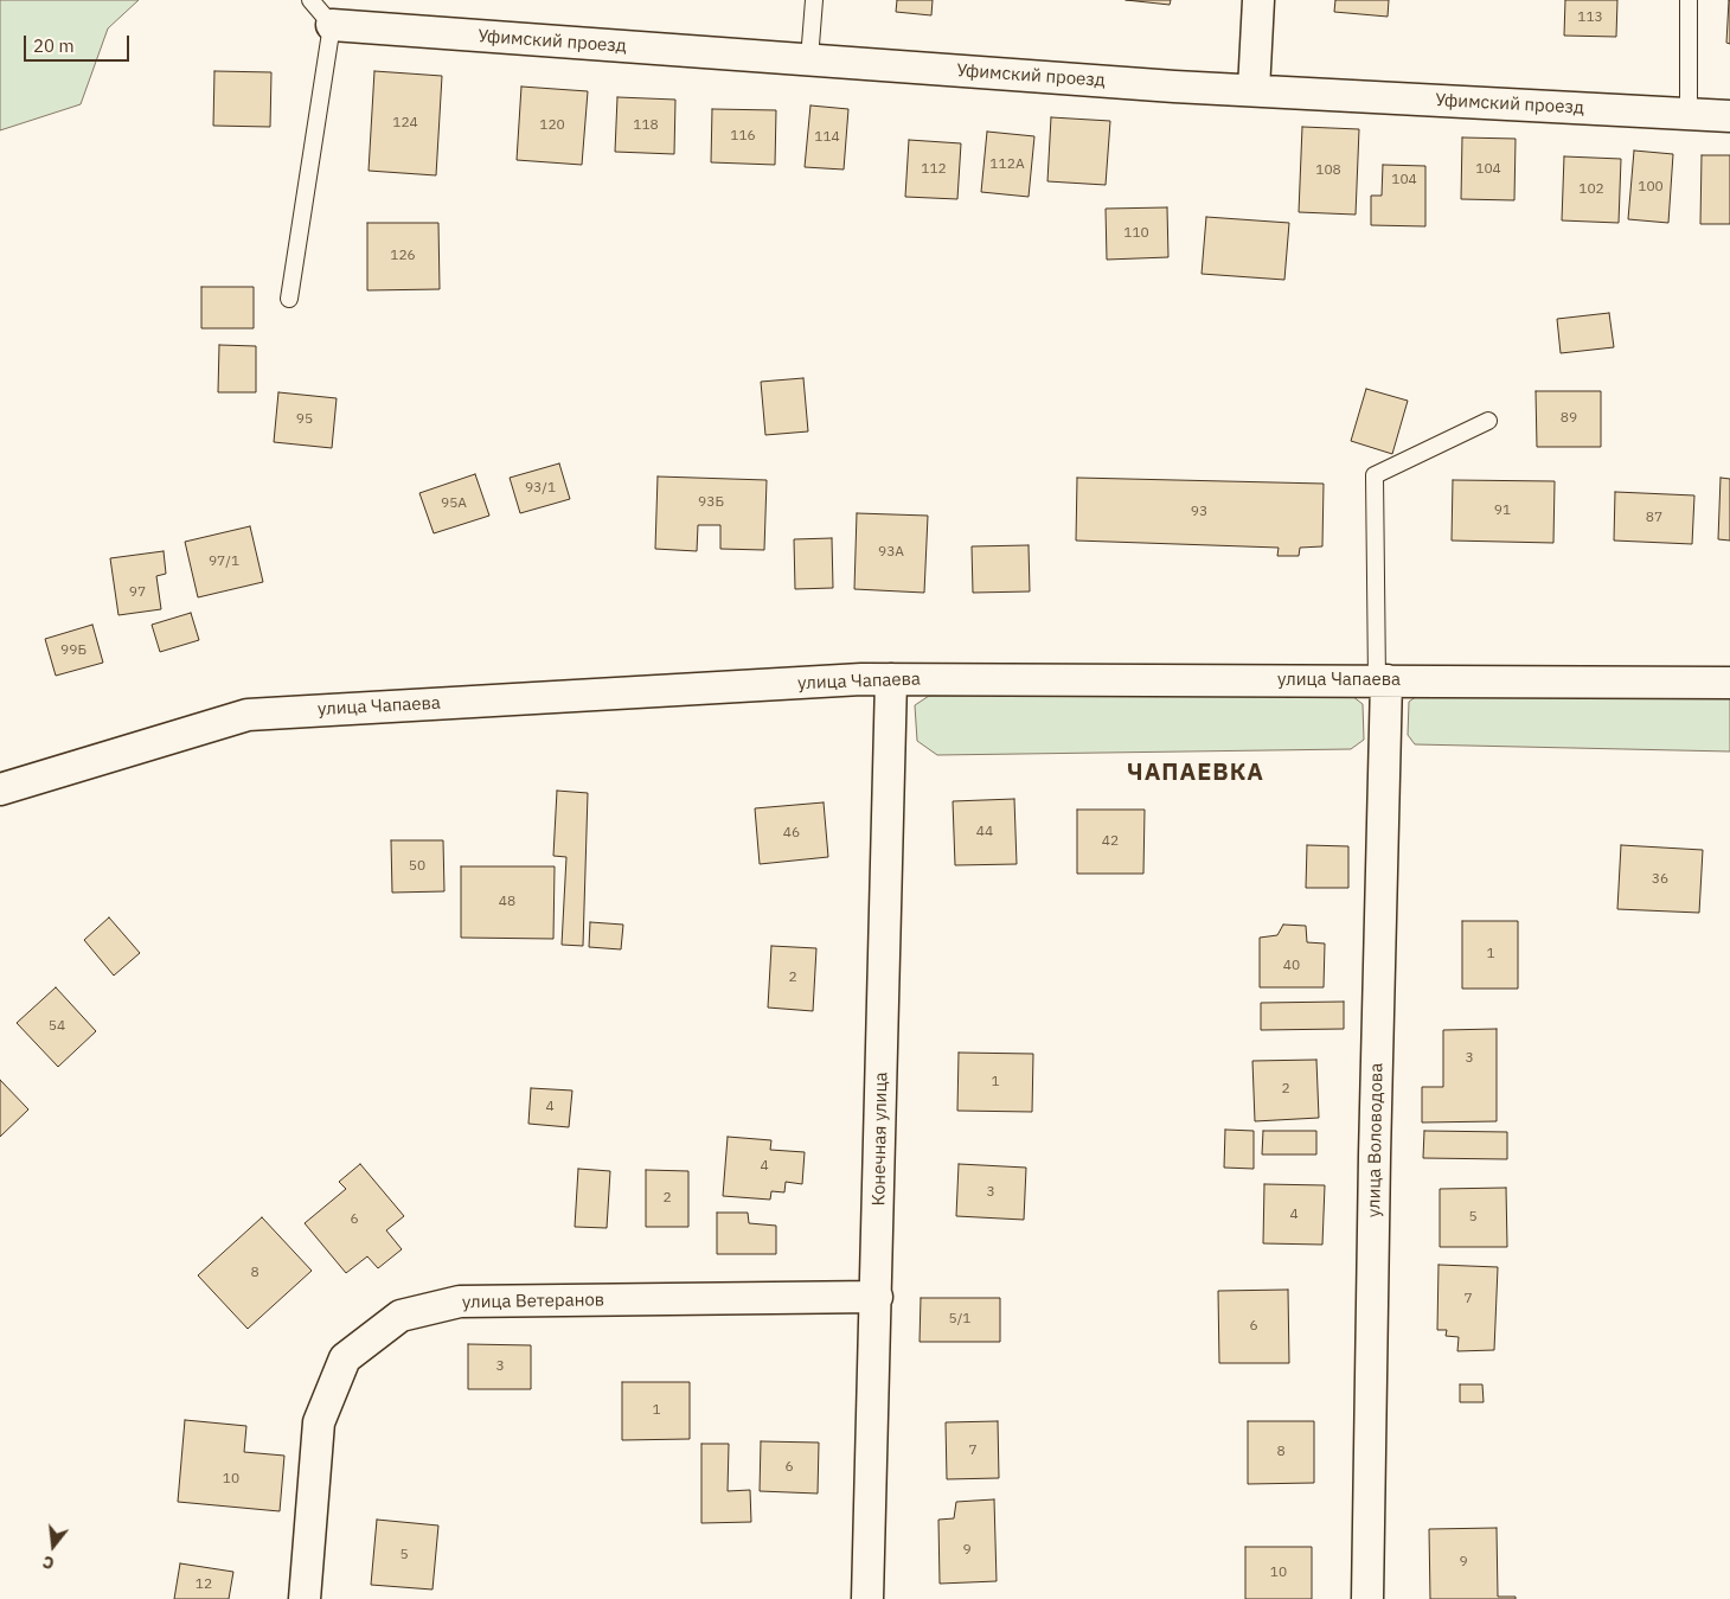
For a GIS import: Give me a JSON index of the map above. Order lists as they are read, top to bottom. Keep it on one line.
{"streets":{"street":["Уфимский проезд","улица Чапаева","Конечная улица","улица Воловодова","улица Ветеранов"]},"crossings":[["улица Чапаева","Конечная улица"],["улица Чапаева","улица Воловодова"],["Конечная улица","улица Ветеранов"]],"districts":["ЧАПАЕВКА"],"house_numbers":["113","124","120","118","116","114","112А","112","104","108","104","100","102","110","126","89","95","93/1","93Б","95А","91","93","87","93А","97/1","97","99Б","44","46","42","50","36","48","1","40","2","54","3","1","2","4","4","3","2","4","5","6","8","7","5/1","6","3","1","7","8","6","10","9","5","9","10","12"],"scale_bar":"20 m","north":"bottom"}
